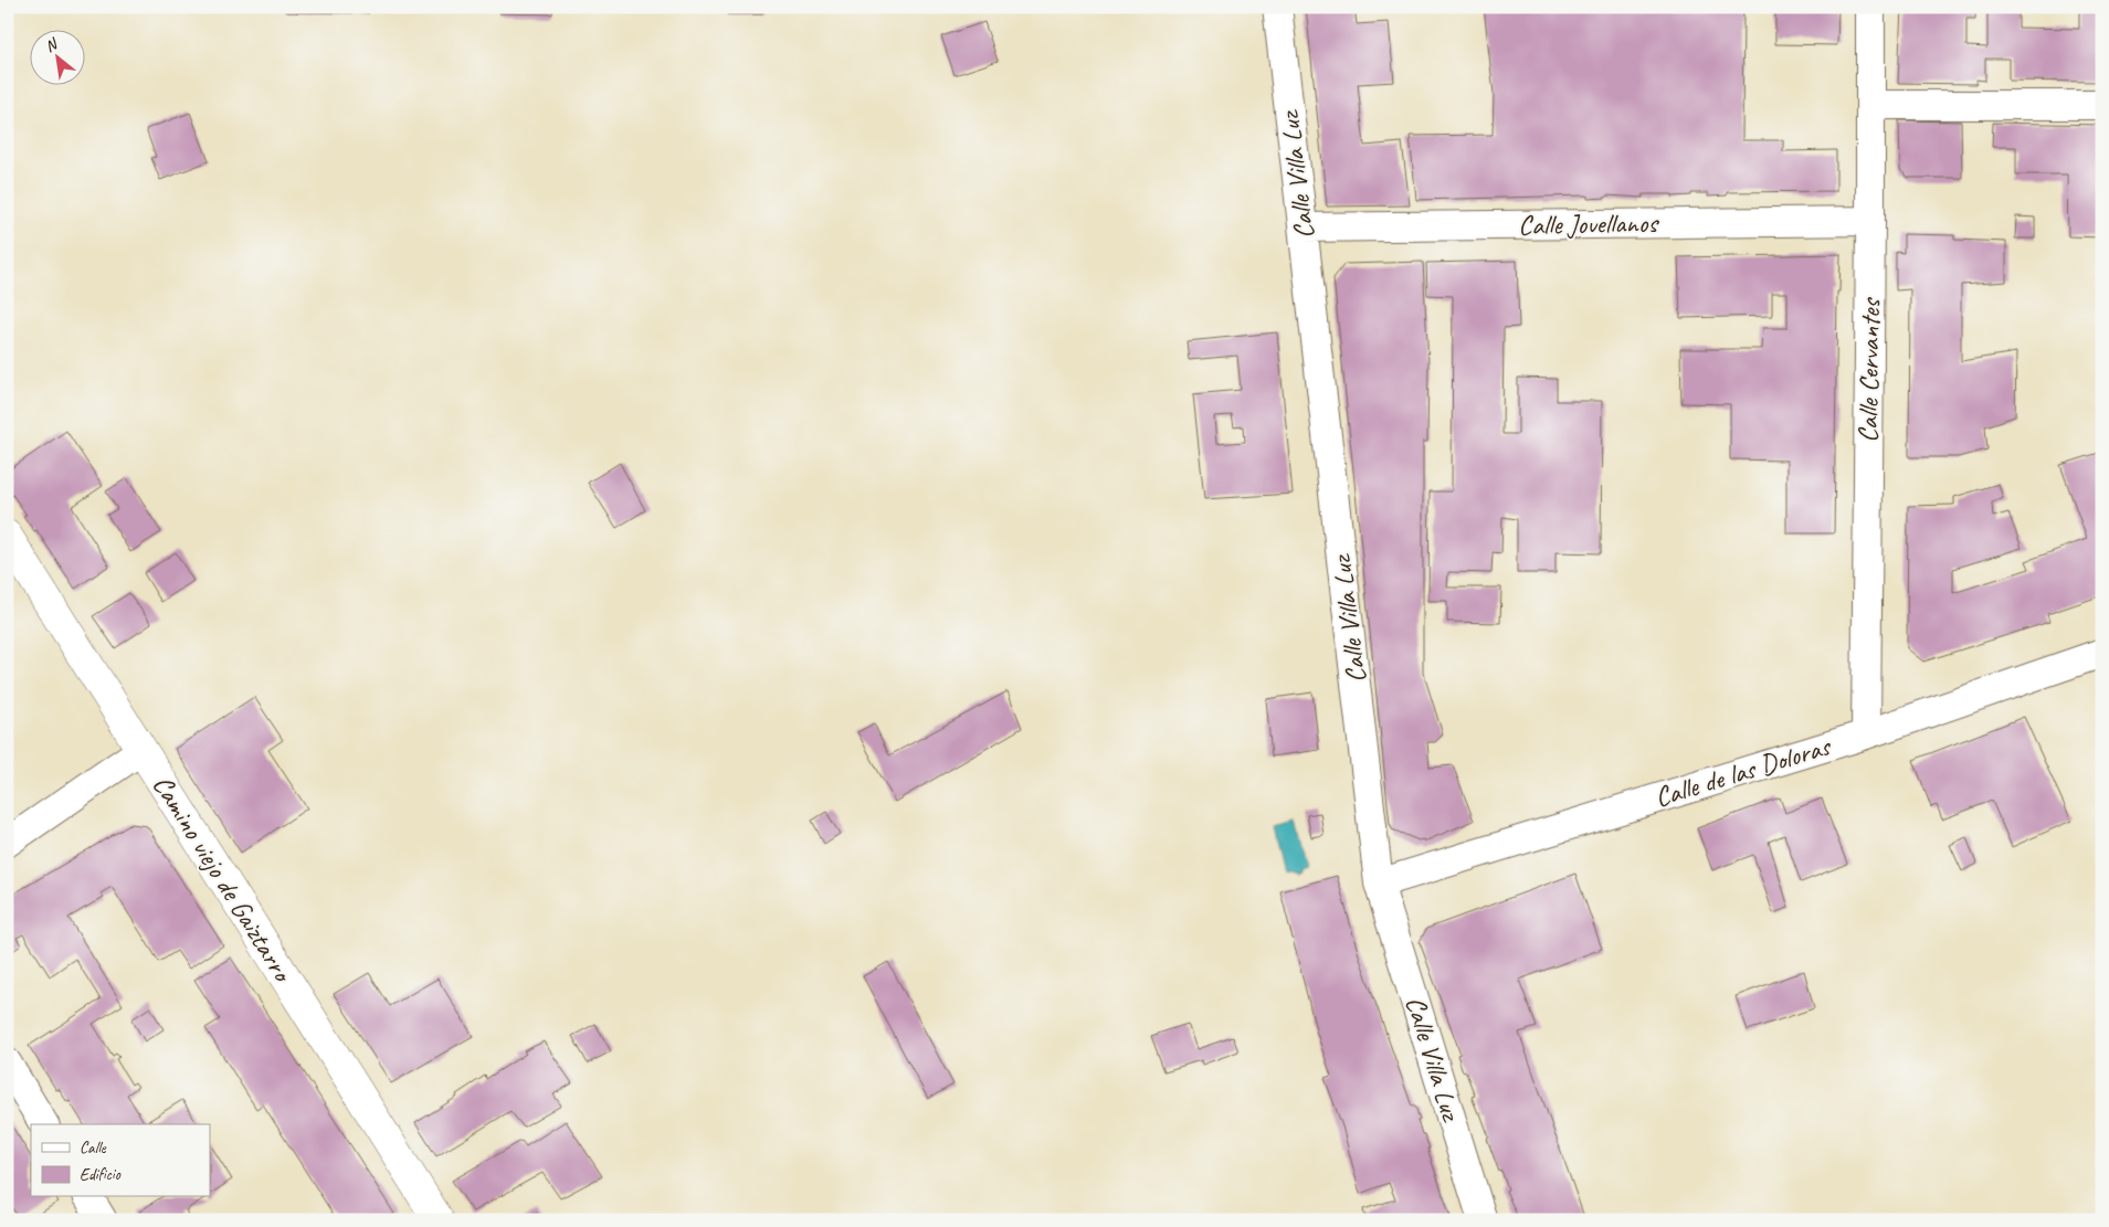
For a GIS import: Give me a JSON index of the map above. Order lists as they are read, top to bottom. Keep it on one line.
{"streets":{"street":["Calle Villa Luz","Calle Jovellanos","Calle Cervantes","Calle de las Doloras","Camino viejo de Gaiztarro"]},"crossings":[["Calle Villa Luz","Calle Jovellanos"],["Calle Villa Luz","Calle de las Doloras"],["Calle Jovellanos","Calle Cervantes"],["Calle Cervantes","Calle de las Doloras"]],"legend":["Calle","Edificio"],"north":"top left"}
